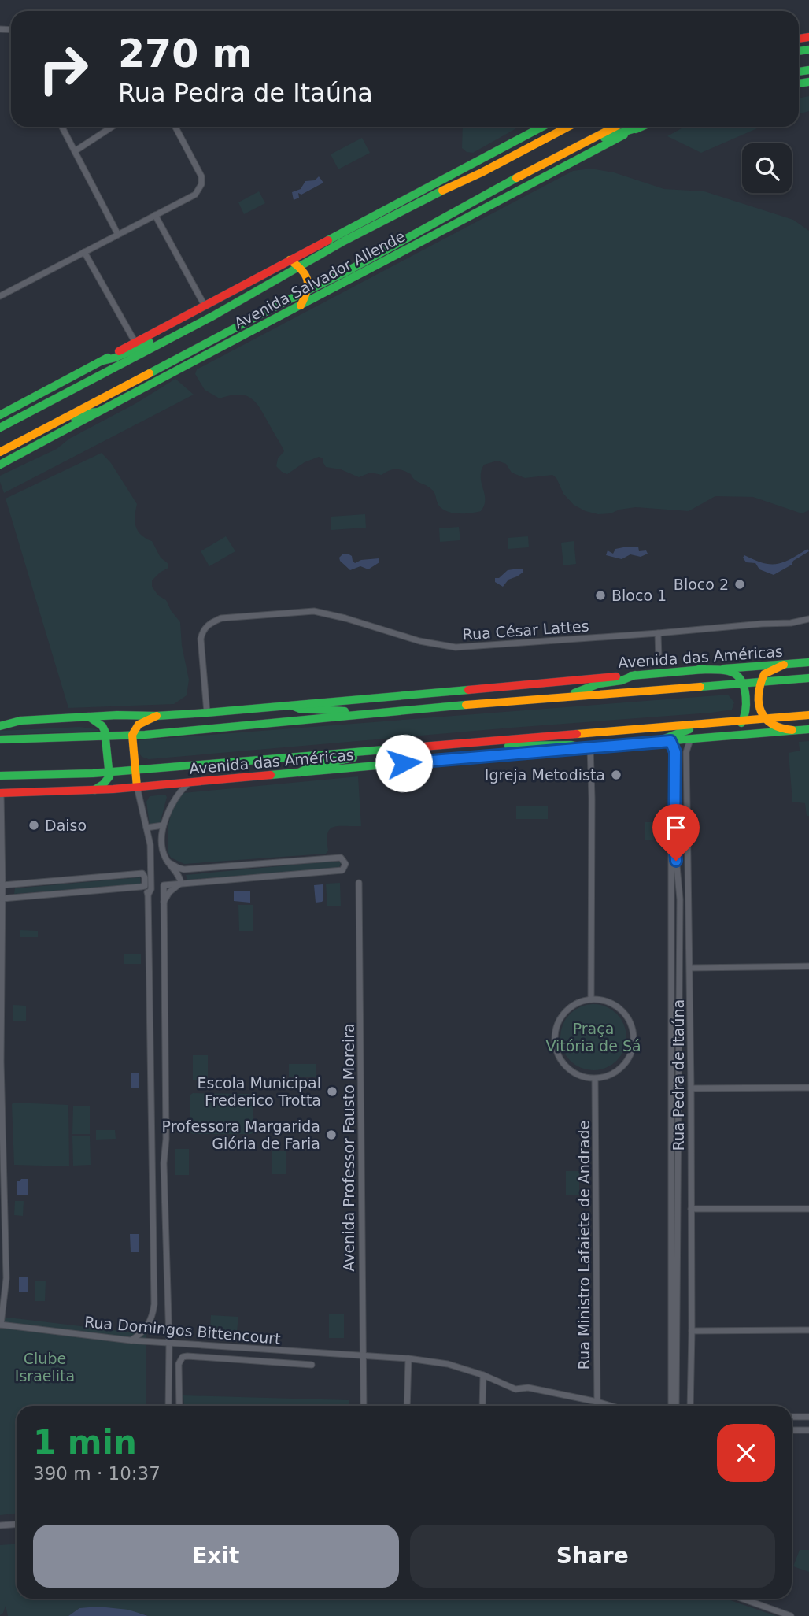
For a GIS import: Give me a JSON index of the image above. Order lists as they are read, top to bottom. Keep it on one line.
{"streets":{"main road":["Avenida Salvador Allende","Avenida das Américas"],"street":["Rua César Lattes","Rua Pedra de Itaúna","Avenida Professor Fausto Moreira","Rua Ministro Lafaiete de Andrade","Rua Domingos Bittencourt"]},"crossings":[["Rua César Lattes","Avenida das Américas"],["Avenida das Américas","Rua Pedra de Itaúna"],["Avenida Professor Fausto Moreira","Rua Domingos Bittencourt"],["Rua Ministro Lafaiete de Andrade","Rua Domingos Bittencourt"]],"parks":["Praça Vitória de Sá","Clube Israelita"],"places":["Bloco 2","Bloco 1","Igreja Metodista","Daiso","Escola Municipal Frederico Trotta","Professora Margarida Glória de Faria"],"page":{"turn":["270 m","Rua Pedra de Itaúna"],"heading":["1 min","390 m · 10:37"],"buttons":["Exit","Share"]}}
